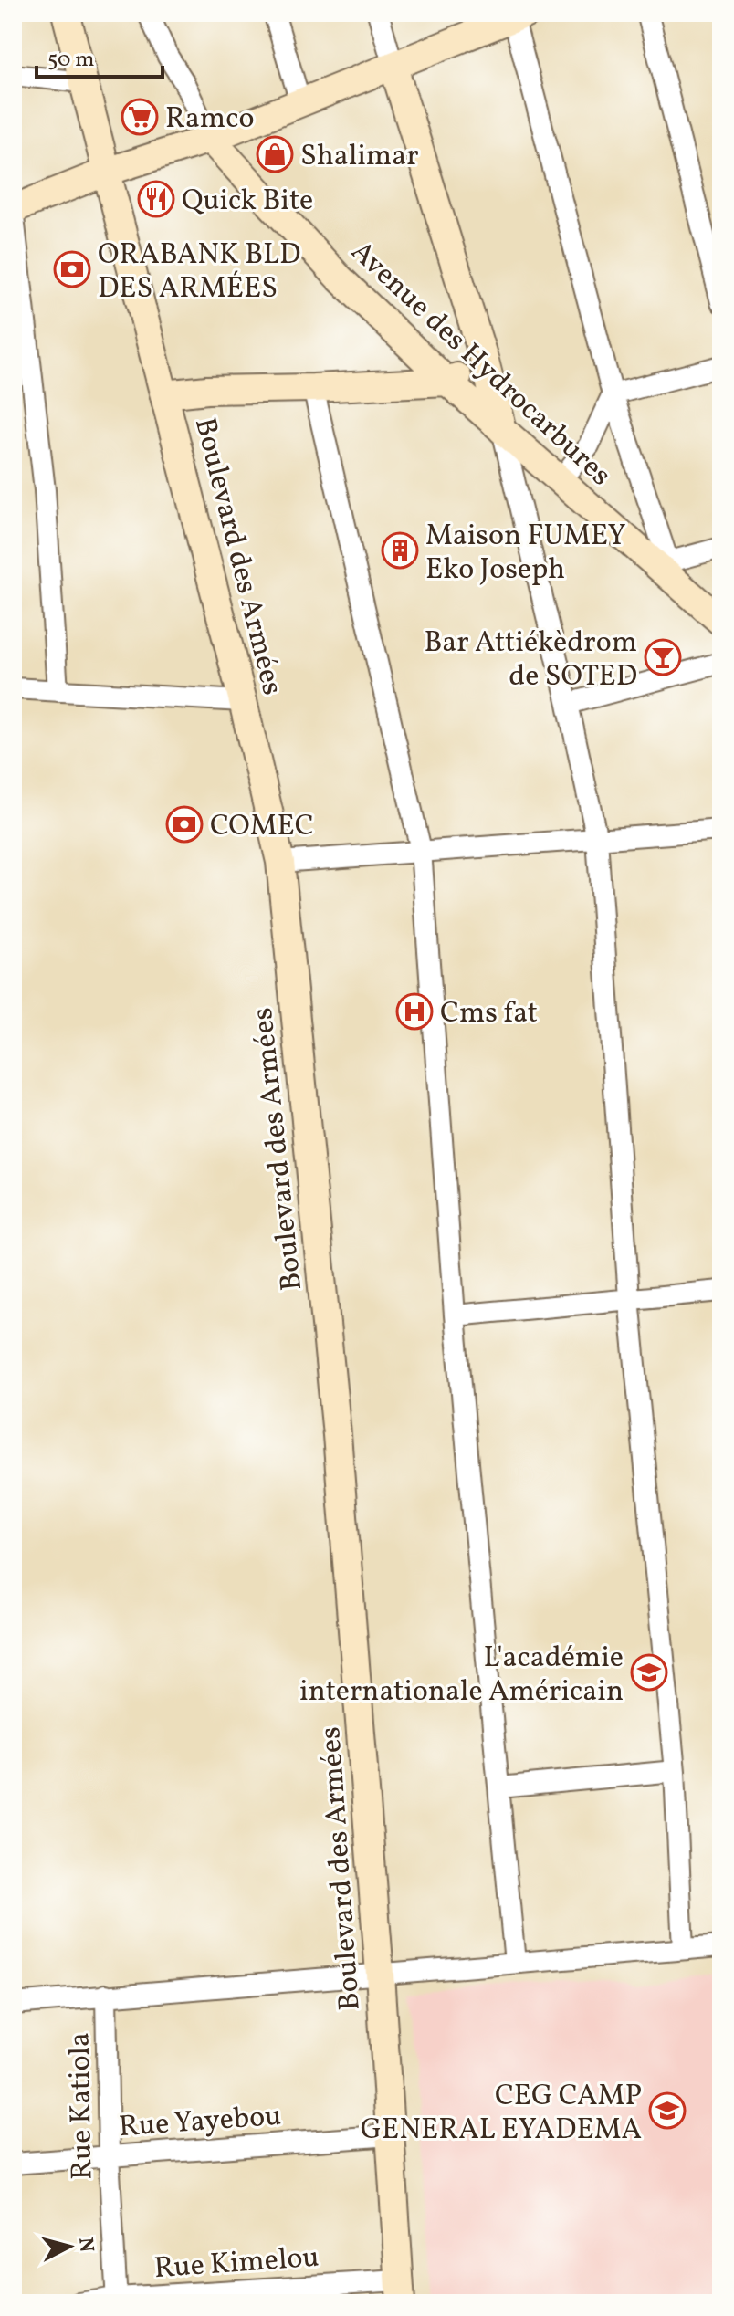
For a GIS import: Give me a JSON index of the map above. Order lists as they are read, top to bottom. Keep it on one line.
{"streets":{"street":["Avenue des Hydrocarbures","Boulevard des Armées","Rue Katiola","Rue Yayebou","Rue Kimelou"]},"crossings":[["Boulevard des Armées","Rue Yayebou"],["Boulevard des Armées","Rue Kimelou"],["Rue Katiola","Rue Yayebou"],["Rue Katiola","Rue Kimelou"]],"places":{"supermarket":["Ramco"],"shop":["Shalimar"],"restaurant":["Quick Bite"],"bank":["ORABANK BLD DES ARMÉES","COMEC"],"building":["Maison FUMEY Eko Joseph"],"bar":["Bar Attiékèdrom de SOTED"],"hospital":["Cms fat"],"school or university":["L'académie internationale Américain","CEG CAMP GENERAL EYADEMA"]},"scale_bar":"50 m","north":"right"}
